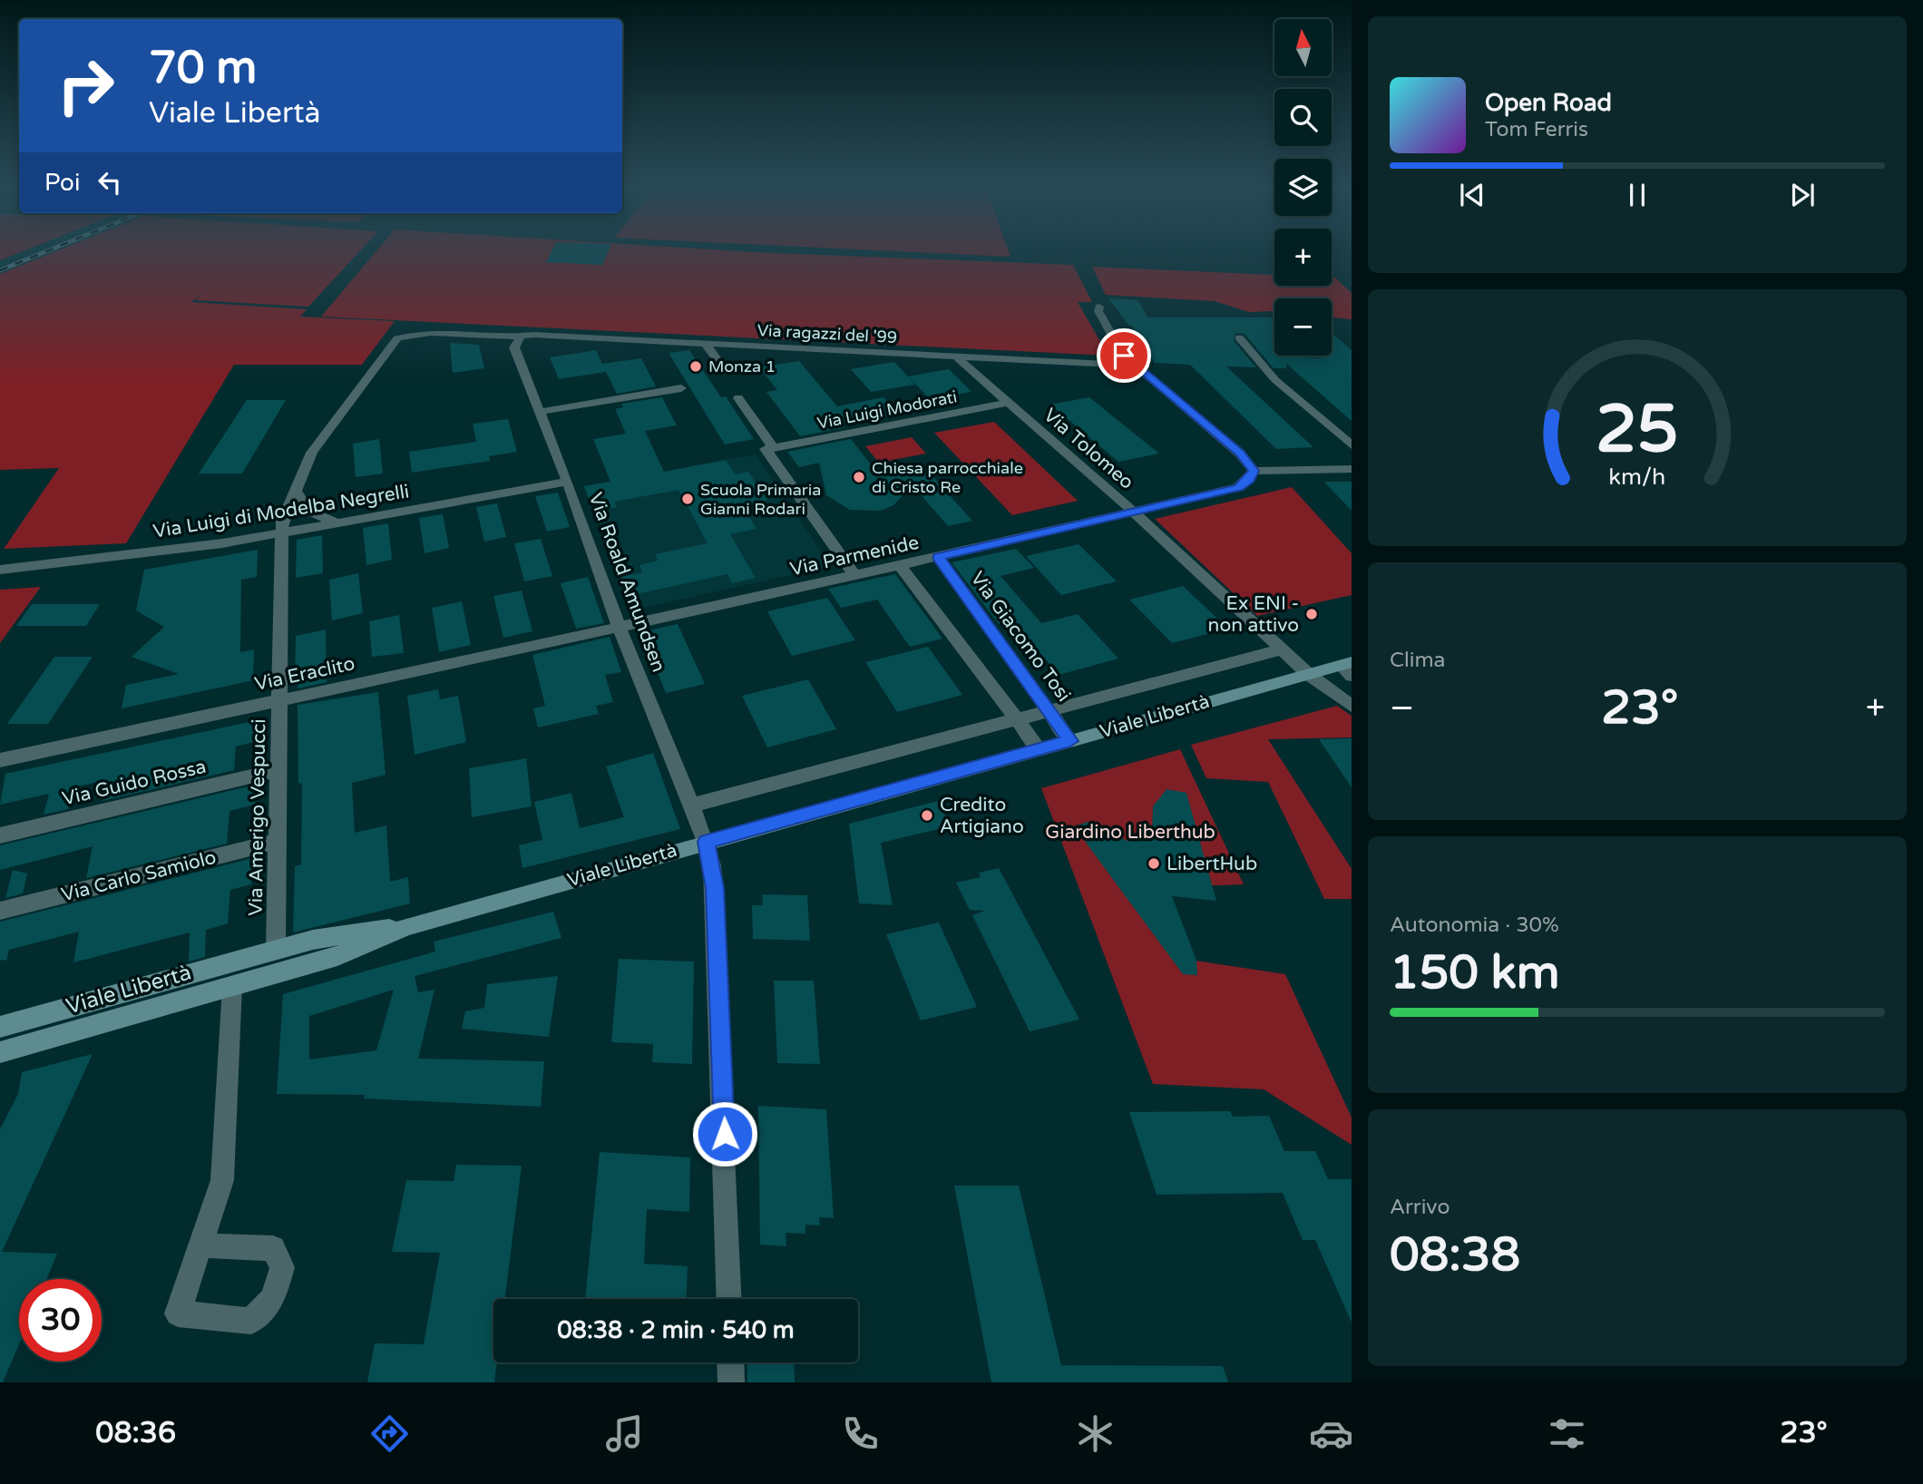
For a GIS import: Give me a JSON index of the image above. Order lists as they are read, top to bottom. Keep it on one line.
{"streets":{"main road":["Viale Libertà"],"street":["Via ragazzi del '99","Via Luigi Modorati","Via Tolomeo","Via Luigi di Modelba Negrelli","Via Parmenide","Via Roald Amundsen","Via Giacomo Tosi","Via Eraclito","Via Guido Rossa","Via Amerigo Vespucci","Via Carlo Samiolo"]},"crossings":[["Via ragazzi del '99","Via Tolomeo"],["Via ragazzi del '99","Via Roald Amundsen"],["Via ragazzi del '99","Via Amerigo Vespucci"],["Via Luigi Modorati","Via Tolomeo"],["Via Tolomeo","Via Parmenide"],["Via Tolomeo","Viale Libertà"],["Via Luigi di Modelba Negrelli","Via Roald Amundsen"],["Via Luigi di Modelba Negrelli","Via Amerigo Vespucci"],["Via Parmenide","Via Roald Amundsen"],["Via Parmenide","Via Giacomo Tosi"],["Via Parmenide","Via Eraclito"],["Via Roald Amundsen","Via Eraclito"],["Via Roald Amundsen","Viale Libertà"],["Via Giacomo Tosi","Viale Libertà"],["Via Eraclito","Via Amerigo Vespucci"],["Viale Libertà","Via Amerigo Vespucci"],["Via Guido Rossa","Via Amerigo Vespucci"],["Via Amerigo Vespucci","Via Carlo Samiolo"]],"parks":["Giardino Liberthub"],"places":["Monza 1","Chiesa parrocchiale di Cristo Re","Scuola Primaria Gianni Rodari","Ex ENI - non attivo","Credito Artigiano","LibertHub"],"north":"top","page":{"map_buttons":["+","−"],"turn":["70 m","Viale Libertà"],"song":["Open Road","Tom Ferris"],"then":"Poi","tile":["Clima",["Autonomia · 30%","150 km"],["Arrivo","08:38"]],"heat":["−","23°","+"],"limit":"30","trip":"08:38 · 2 min · 540 m","tabs":["08:36","23°"],"gauge":["25","km/h"]}}
